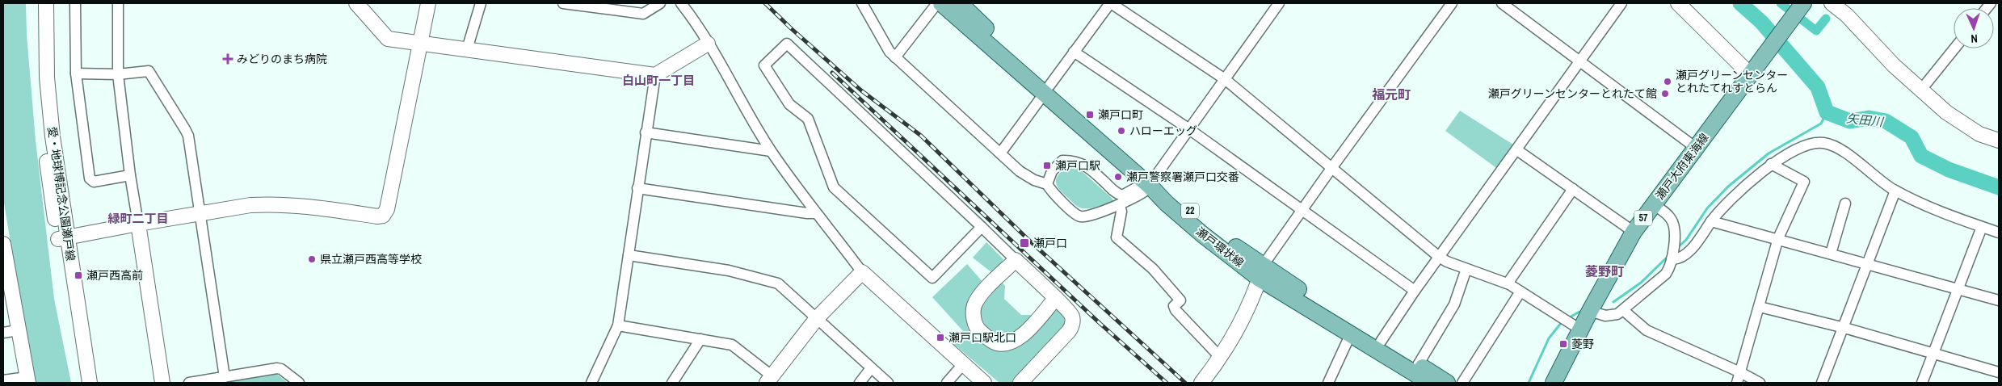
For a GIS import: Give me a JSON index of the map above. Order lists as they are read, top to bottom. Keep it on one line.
{"streets":{"main road":["瀬戸大府東海線","22","57","瀬戸環状線"],"street":["愛・地球博記念公園瀬戸線"]},"districts":["白山町一丁目","福元町","緑町二丁目","菱野町"],"water":["矢田川"],"places":{"health":["みどりのまち病院"],"other":["瀬戸グリーンセンター とれたてれすとらん","瀬戸グリーンセンターとれたて館","ハローエッグ","瀬戸警察署瀬戸口交番","県立瀬戸西高等学校"],"transit":["瀬戸口町","瀬戸口駅","瀬戸口","瀬戸西高前","瀬戸口駅北口","菱野"]},"north":"bottom"}
